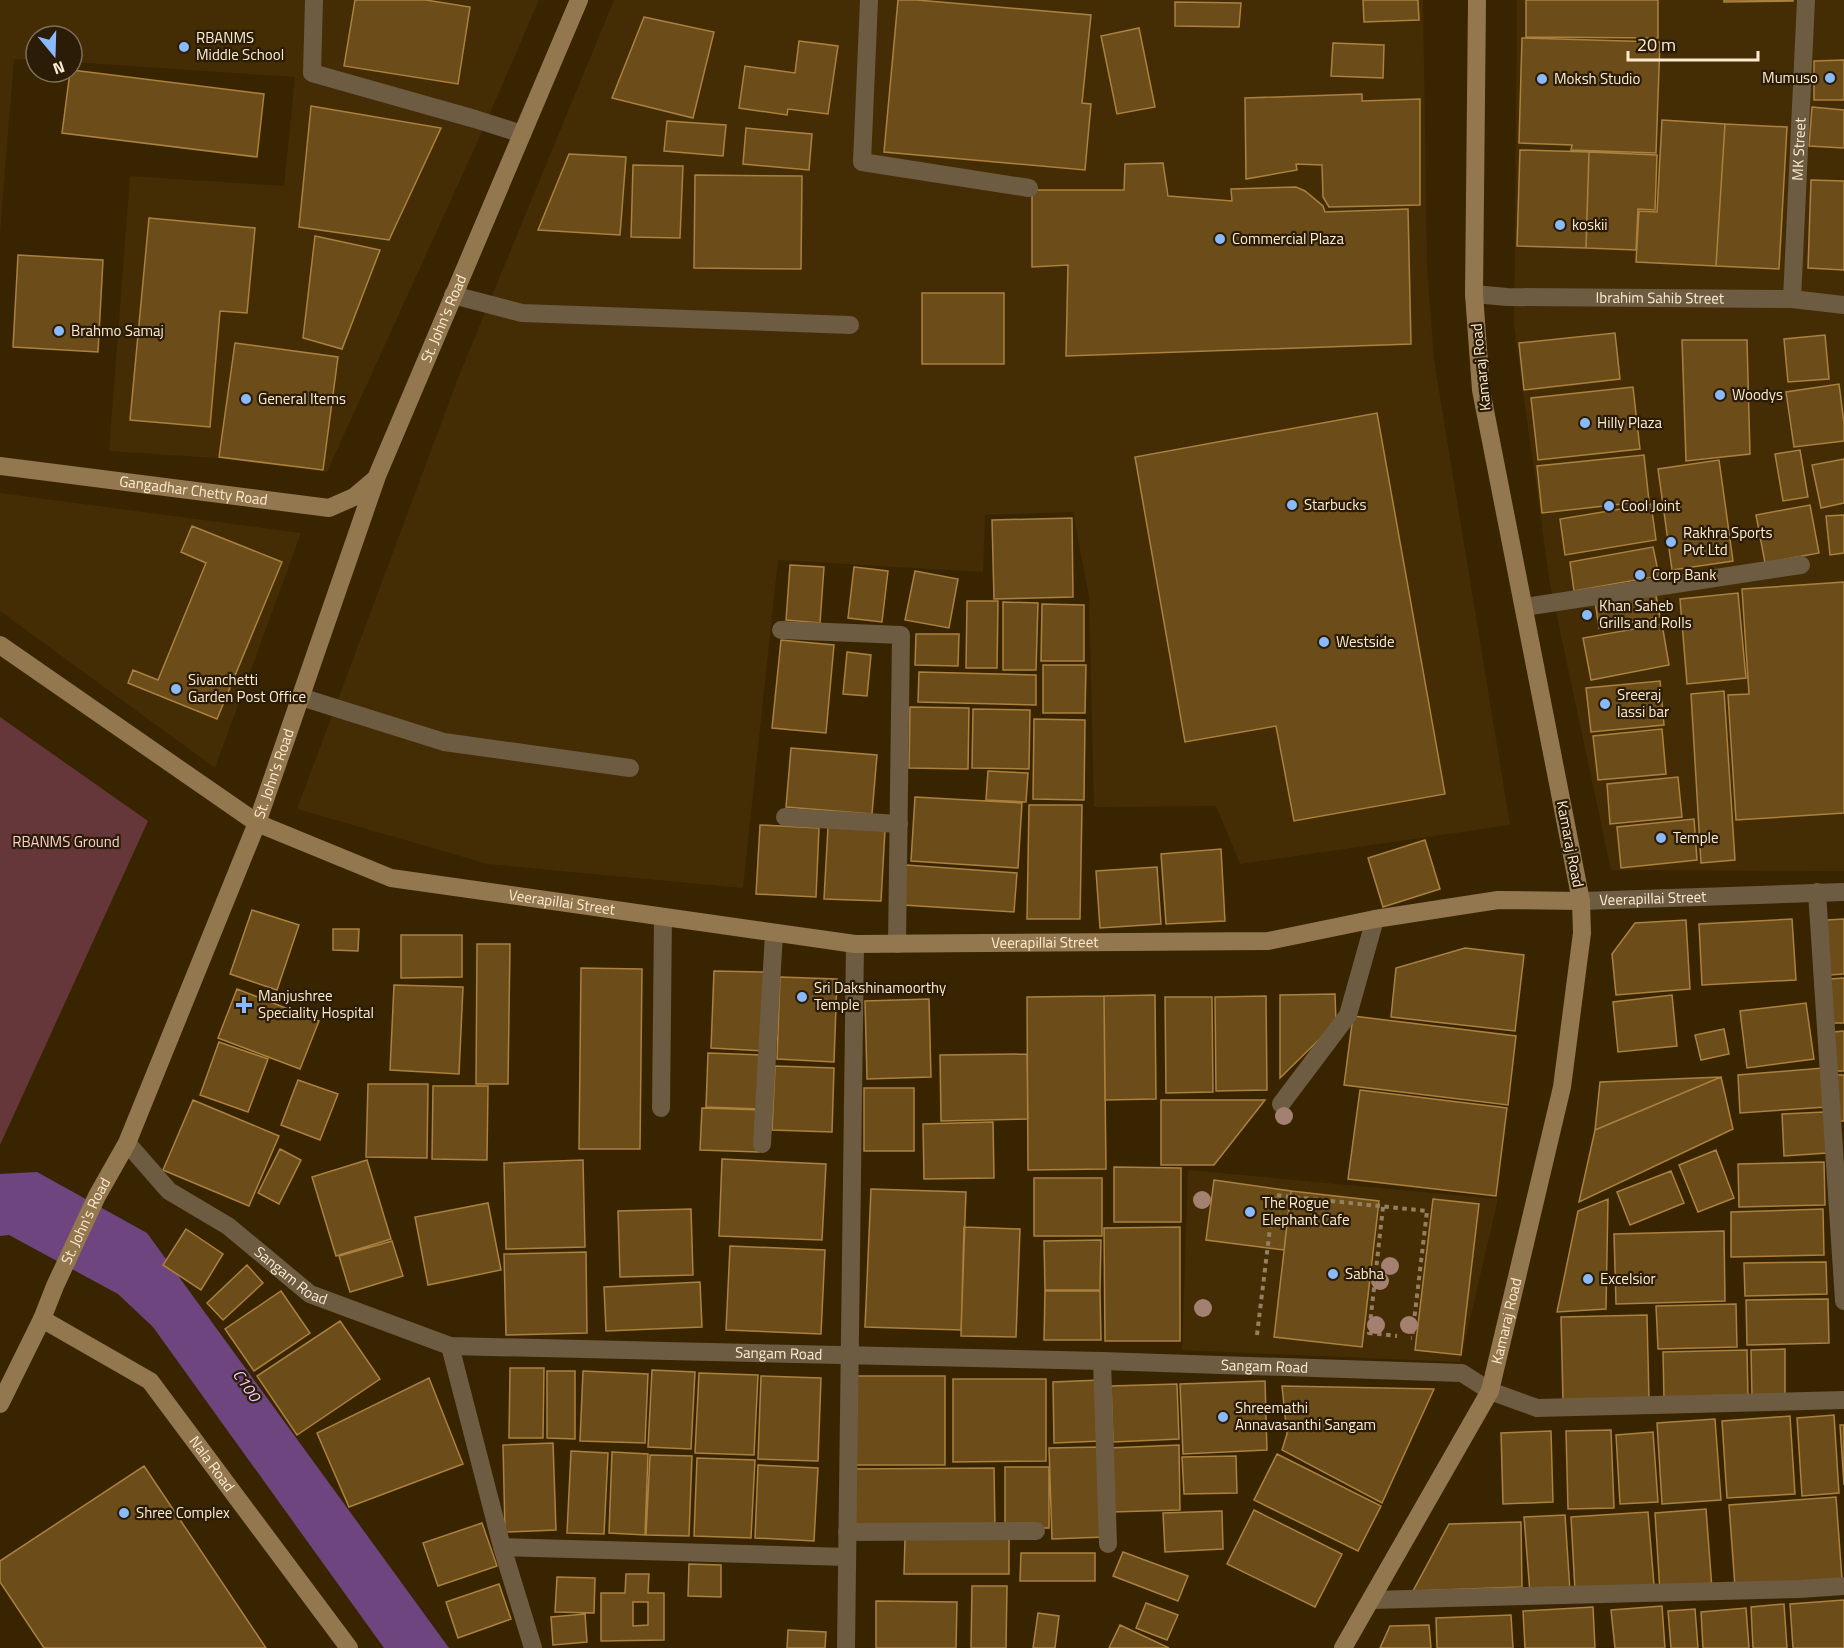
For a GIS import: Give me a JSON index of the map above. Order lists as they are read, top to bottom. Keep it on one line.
{"streets":{"street":["MK Street","Ibrahim Sahib Street","St. John's Road","Kamaraj Road","Gangadhar Chetty Road","Veerapillai Street","Sangam Road","Nala Road"]},"crossings":[["MK Street","Ibrahim Sahib Street"],["Ibrahim Sahib Street","Kamaraj Road"],["St. John's Road","Gangadhar Chetty Road"],["St. John's Road","Veerapillai Street"],["St. John's Road","Sangam Road"],["St. John's Road","Nala Road"],["Kamaraj Road","Veerapillai Street"],["Kamaraj Road","Sangam Road"]],"water":["C100"],"parks":["RBANMS Ground"],"places":{"other":["RBANMS Middle School","Mumuso","Moksh Studio","koskii","Commercial Plaza","Brahmo Samaj","Woodys","General Items","Hilly Plaza","Starbucks","Cool Joint","Rakhra Sports Pvt Ltd","Corp Bank","Khan Saheb Grills and Rolls","Westside","Sivanchetti Garden Post Office","Sreeraj lassi bar","Temple","Sri Dakshinamoorthy Temple","The Rogue Elephant Cafe","Sabha","Excelsior","Shreemathi Annavasanthi Sangam","Shree Complex"],"health":["Manjushree Speciality Hospital"]},"scale_bar":"20 m","north":"bottom"}
